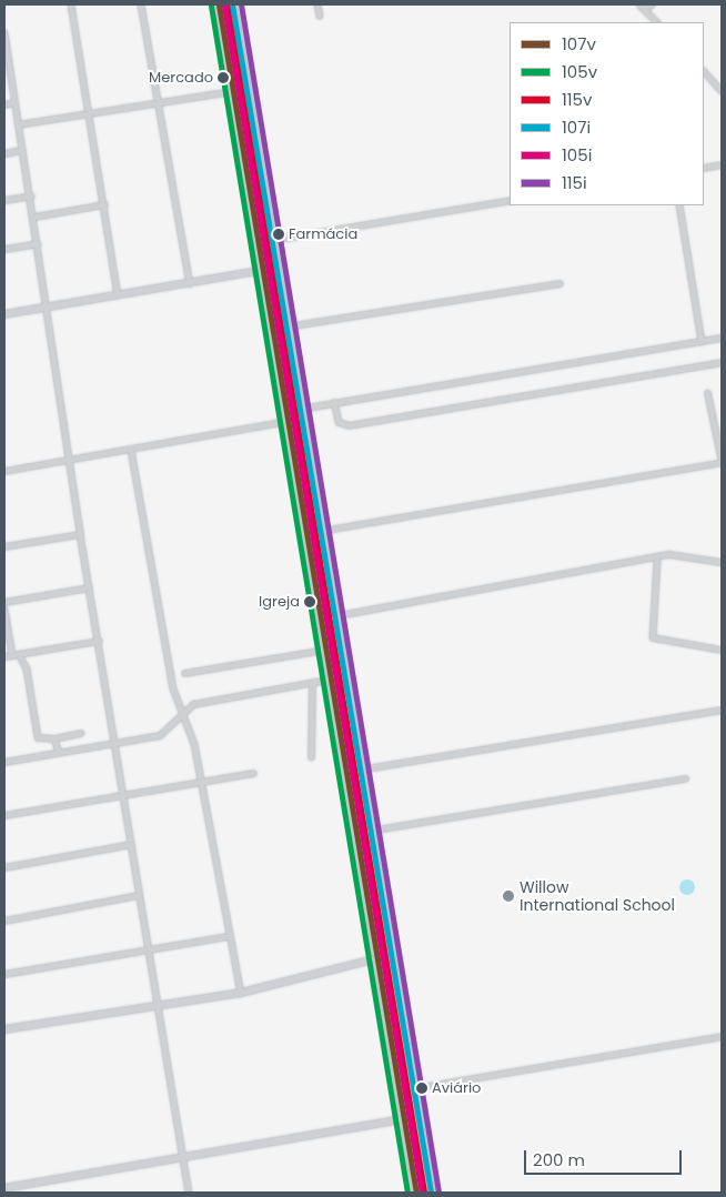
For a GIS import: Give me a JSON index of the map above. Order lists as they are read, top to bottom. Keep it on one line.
{"places":["Mercado","Farmácia","Igreja","Willow International School","Aviário"],"lines":["transit line 107v","transit line 115v","transit line 107i","transit line 115i","transit line 105v","transit line 105i"],"legend":["107v","105v","115v","107i","105i","115i"],"scale_bar":"200 m"}
